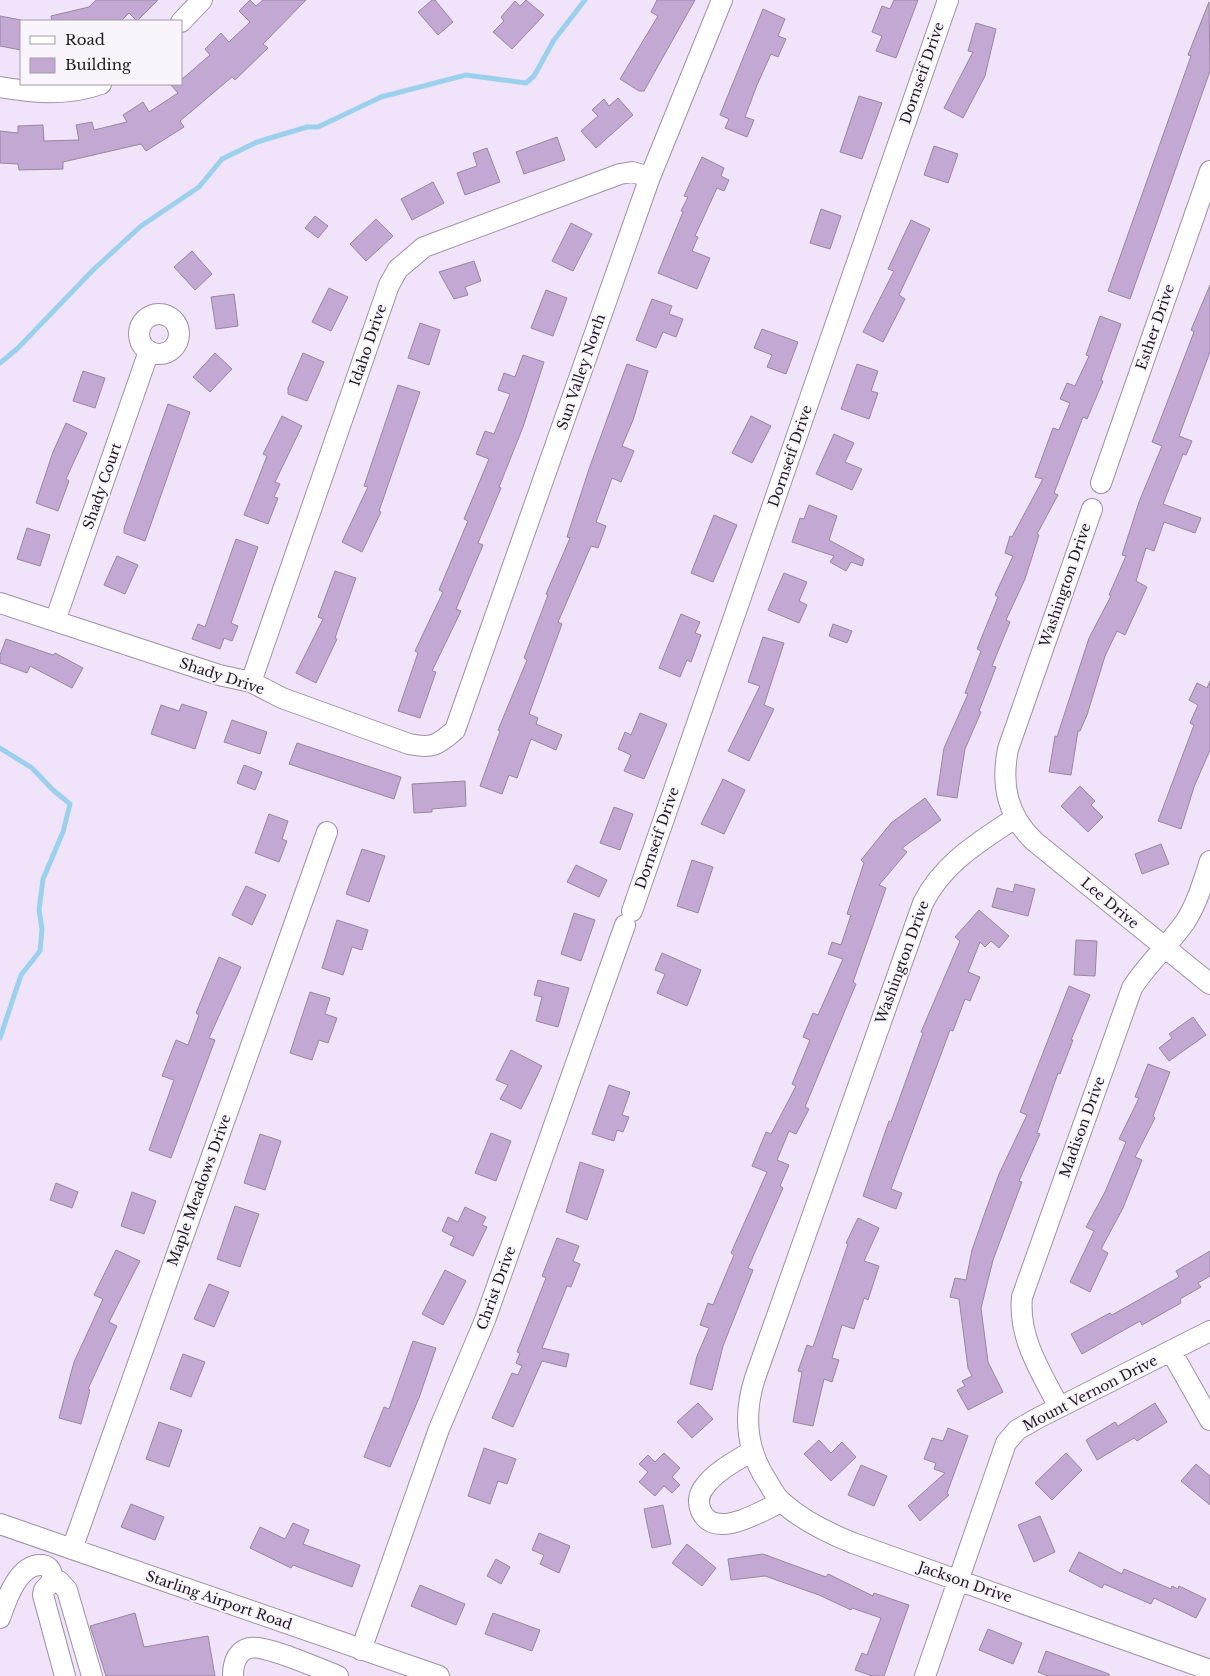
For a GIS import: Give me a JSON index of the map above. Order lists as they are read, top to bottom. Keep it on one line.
{"streets":{"street":["Dornseif Drive","Esther Drive","Idaho Drive","Sun Valley North","Shady Court","Washington Drive","Shady Drive","Lee Drive","Madison Drive","Maple Meadows Drive","Christ Drive","Mount Vernon Drive","Jackson Drive","Starling Airport Road"]},"crossings":[["Dornseif Drive","Christ Drive"],["Idaho Drive","Sun Valley North"],["Idaho Drive","Shady Drive"],["Sun Valley North","Shady Drive"],["Shady Court","Shady Drive"],["Washington Drive","Lee Drive"],["Washington Drive","Jackson Drive"],["Lee Drive","Madison Drive"],["Madison Drive","Mount Vernon Drive"],["Maple Meadows Drive","Starling Airport Road"],["Christ Drive","Starling Airport Road"],["Mount Vernon Drive","Jackson Drive"]],"legend":["Road","Building"]}
